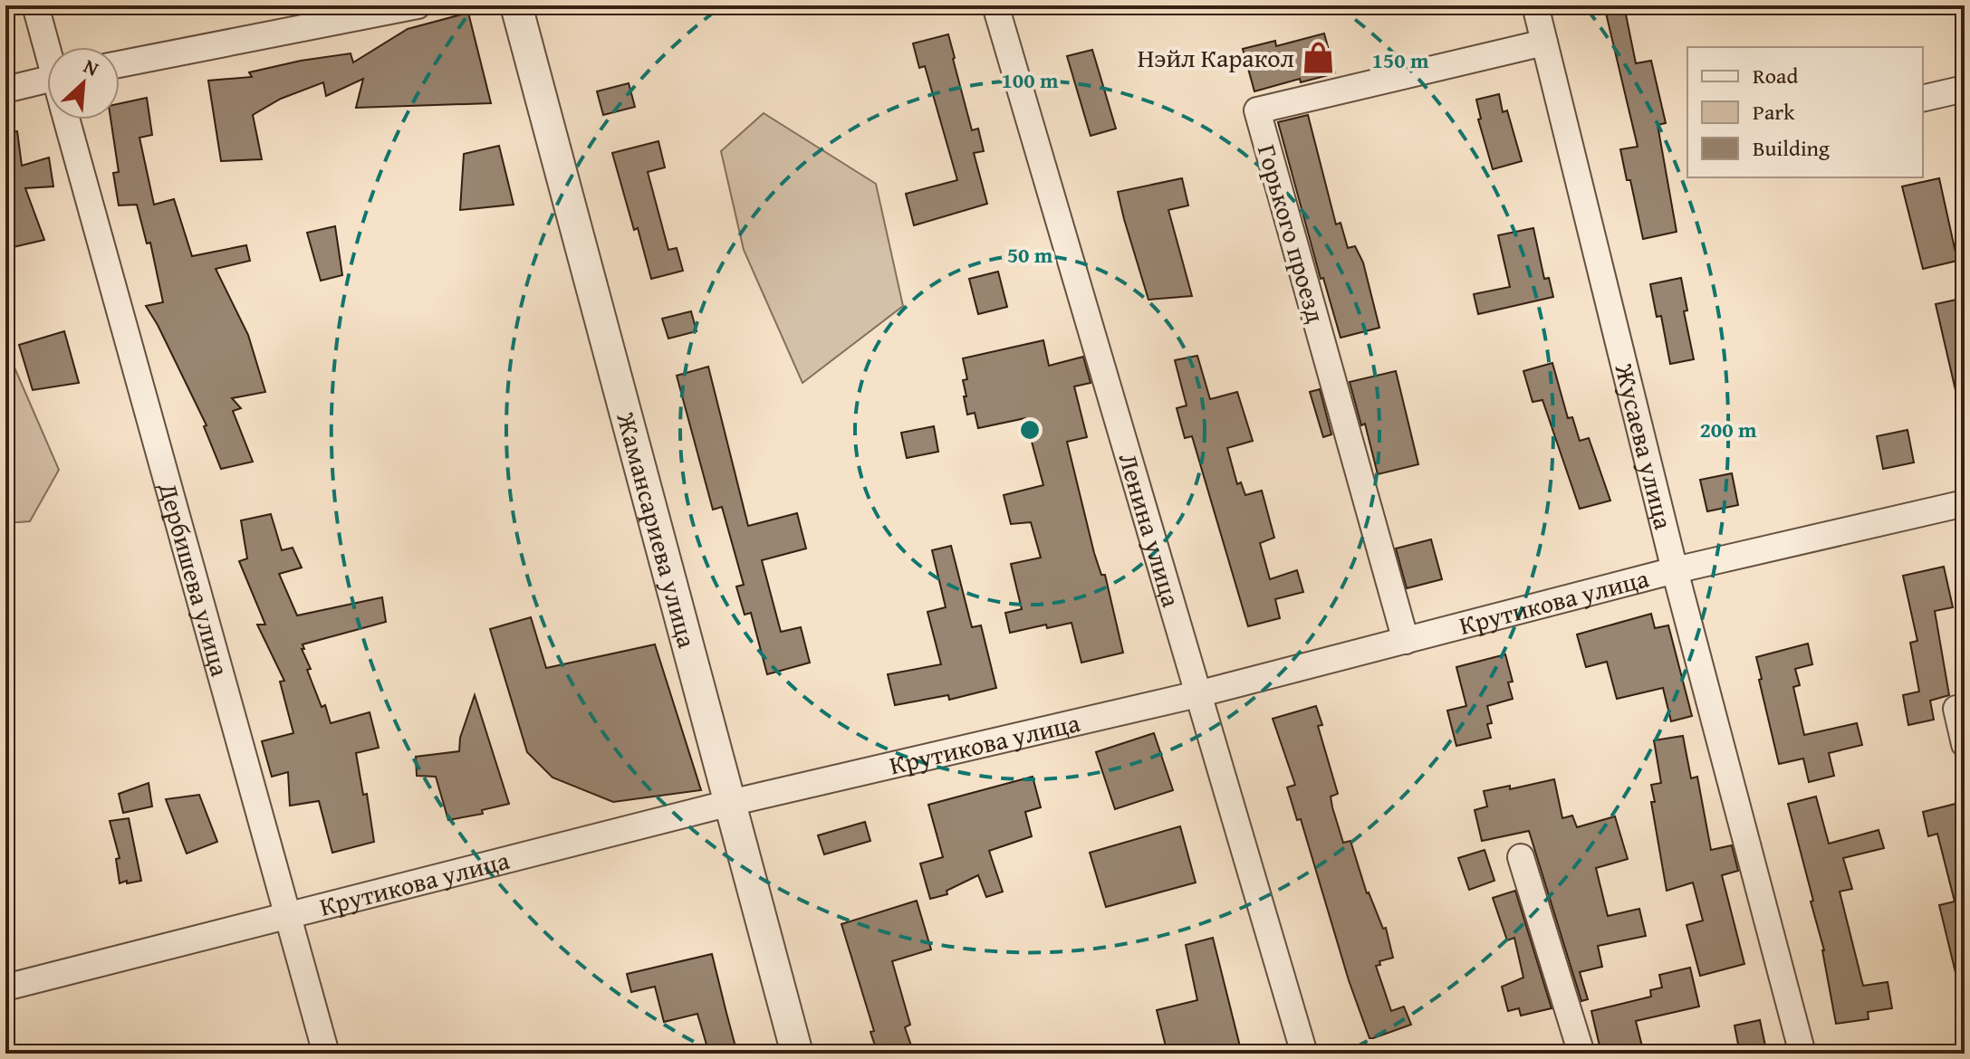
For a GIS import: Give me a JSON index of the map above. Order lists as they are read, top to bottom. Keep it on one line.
{"streets":{"street":["Горького проезд","Жусаева улица","Жамансариева улица","Ленина улица","Дербишева улица","Крутикова улица"]},"crossings":[["Горького проезд","Жусаева улица"],["Горького проезд","Крутикова улица"],["Жусаева улица","Крутикова улица"],["Жамансариева улица","Крутикова улица"],["Ленина улица","Крутикова улица"],["Дербишева улица","Крутикова улица"]],"places":{"shop":["Нэйл Каракол"]},"legend":["Road","Park","Building"],"north":"top right","rings":["150 m","100 m","50 m","200 m"]}
